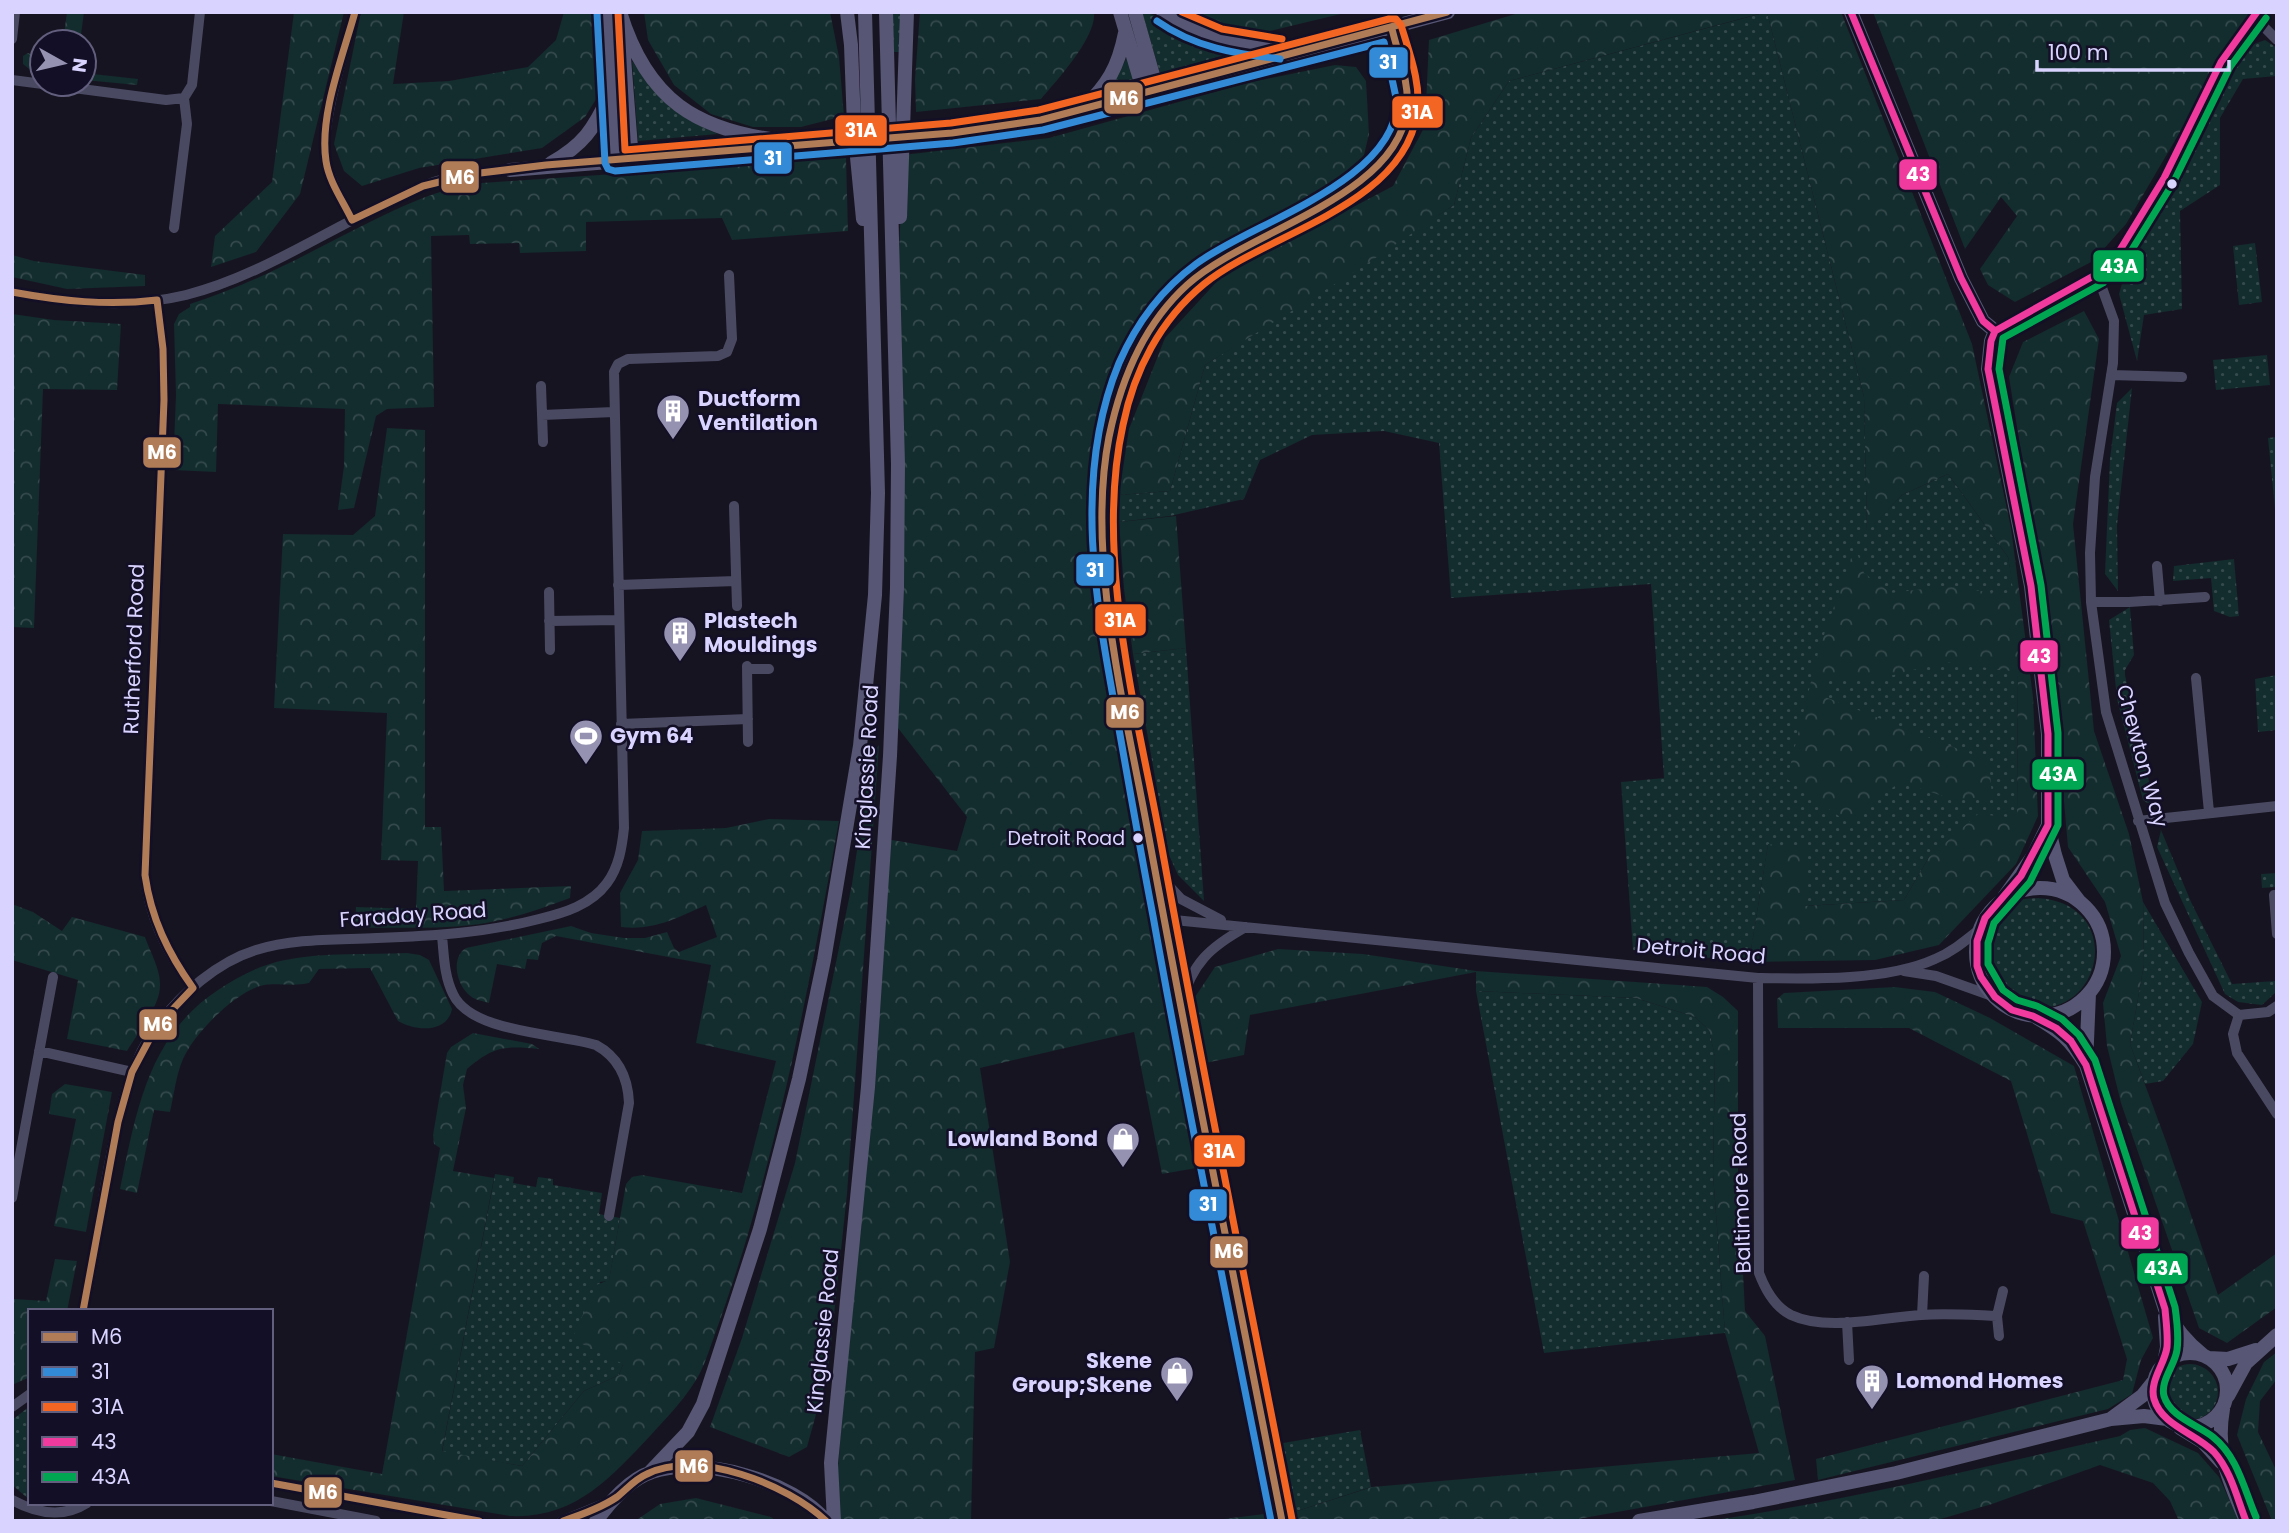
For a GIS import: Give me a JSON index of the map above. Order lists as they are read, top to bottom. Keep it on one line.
{"streets":{"main road":["Kinglassie Road"],"street":["Rutherford Road","Chewton Way","Faraday Road","Detroit Road","Baltimore Road"]},"crossings":[["Rutherford Road","Faraday Road"],["Detroit Road","Baltimore Road"]],"places":{"building":["Ductform Ventilation","Plastech Mouldings","Lomond Homes"],"sports":["Gym 64"],"other":["Detroit Road"],"shop":["Lowland Bond","Skene Group;Skene"]},"lines":["transit line M6","transit line 31A","transit line 43","transit line 31","transit line 43A"],"legend":["M6","31","31A","43","43A"],"scale_bar":"100 m","north":"right"}
